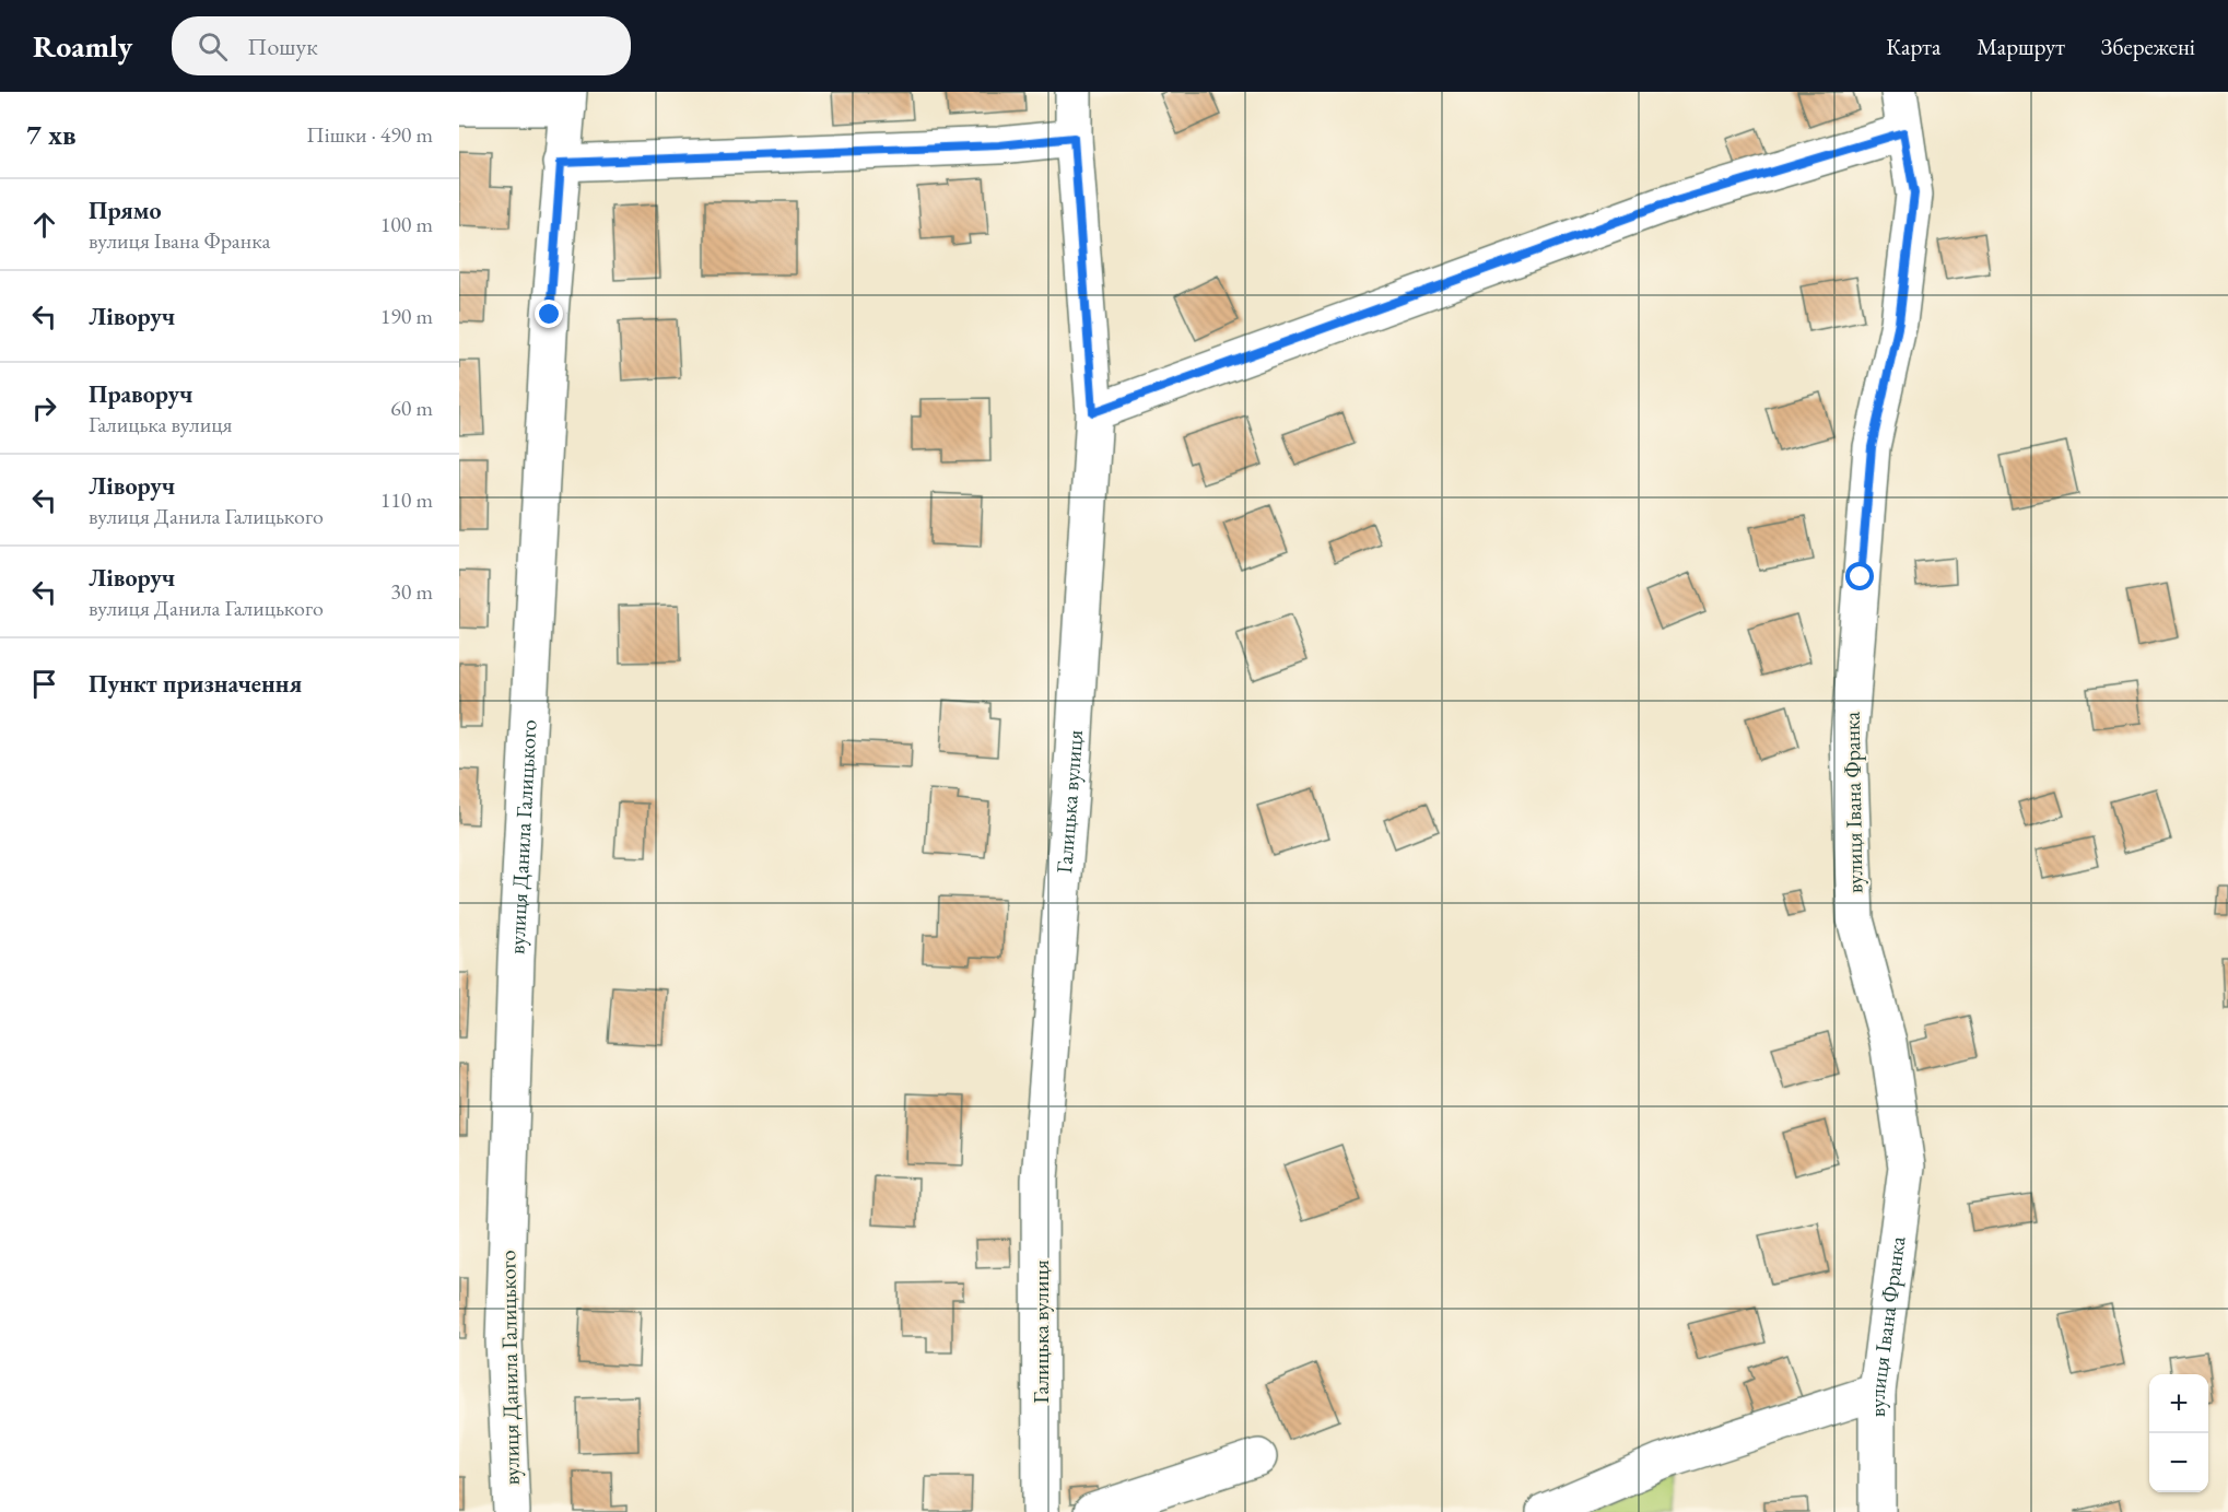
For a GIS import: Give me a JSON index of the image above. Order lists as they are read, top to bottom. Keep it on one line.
{"streets":{"street":["Галицька вулиця","вулиця Івана Франка","вулиця Данила Галицького"]},"page":{"header":"Roamly","search":"Пошук","nav":["Карта","Маршрут","Збережені"],"heading":["7 хв","Пішки · 490 m"],"list":[["Прямо","вулиця Івана Франка","100 m"],["Ліворуч","190 m"],["Праворуч","Галицька вулиця","60 m"],["Ліворуч","вулиця Данила Галицького","110 m"],["Ліворуч","вулиця Данила Галицького","30 m"],"Пункт призначення"],"map_buttons":["+","−"]}}
